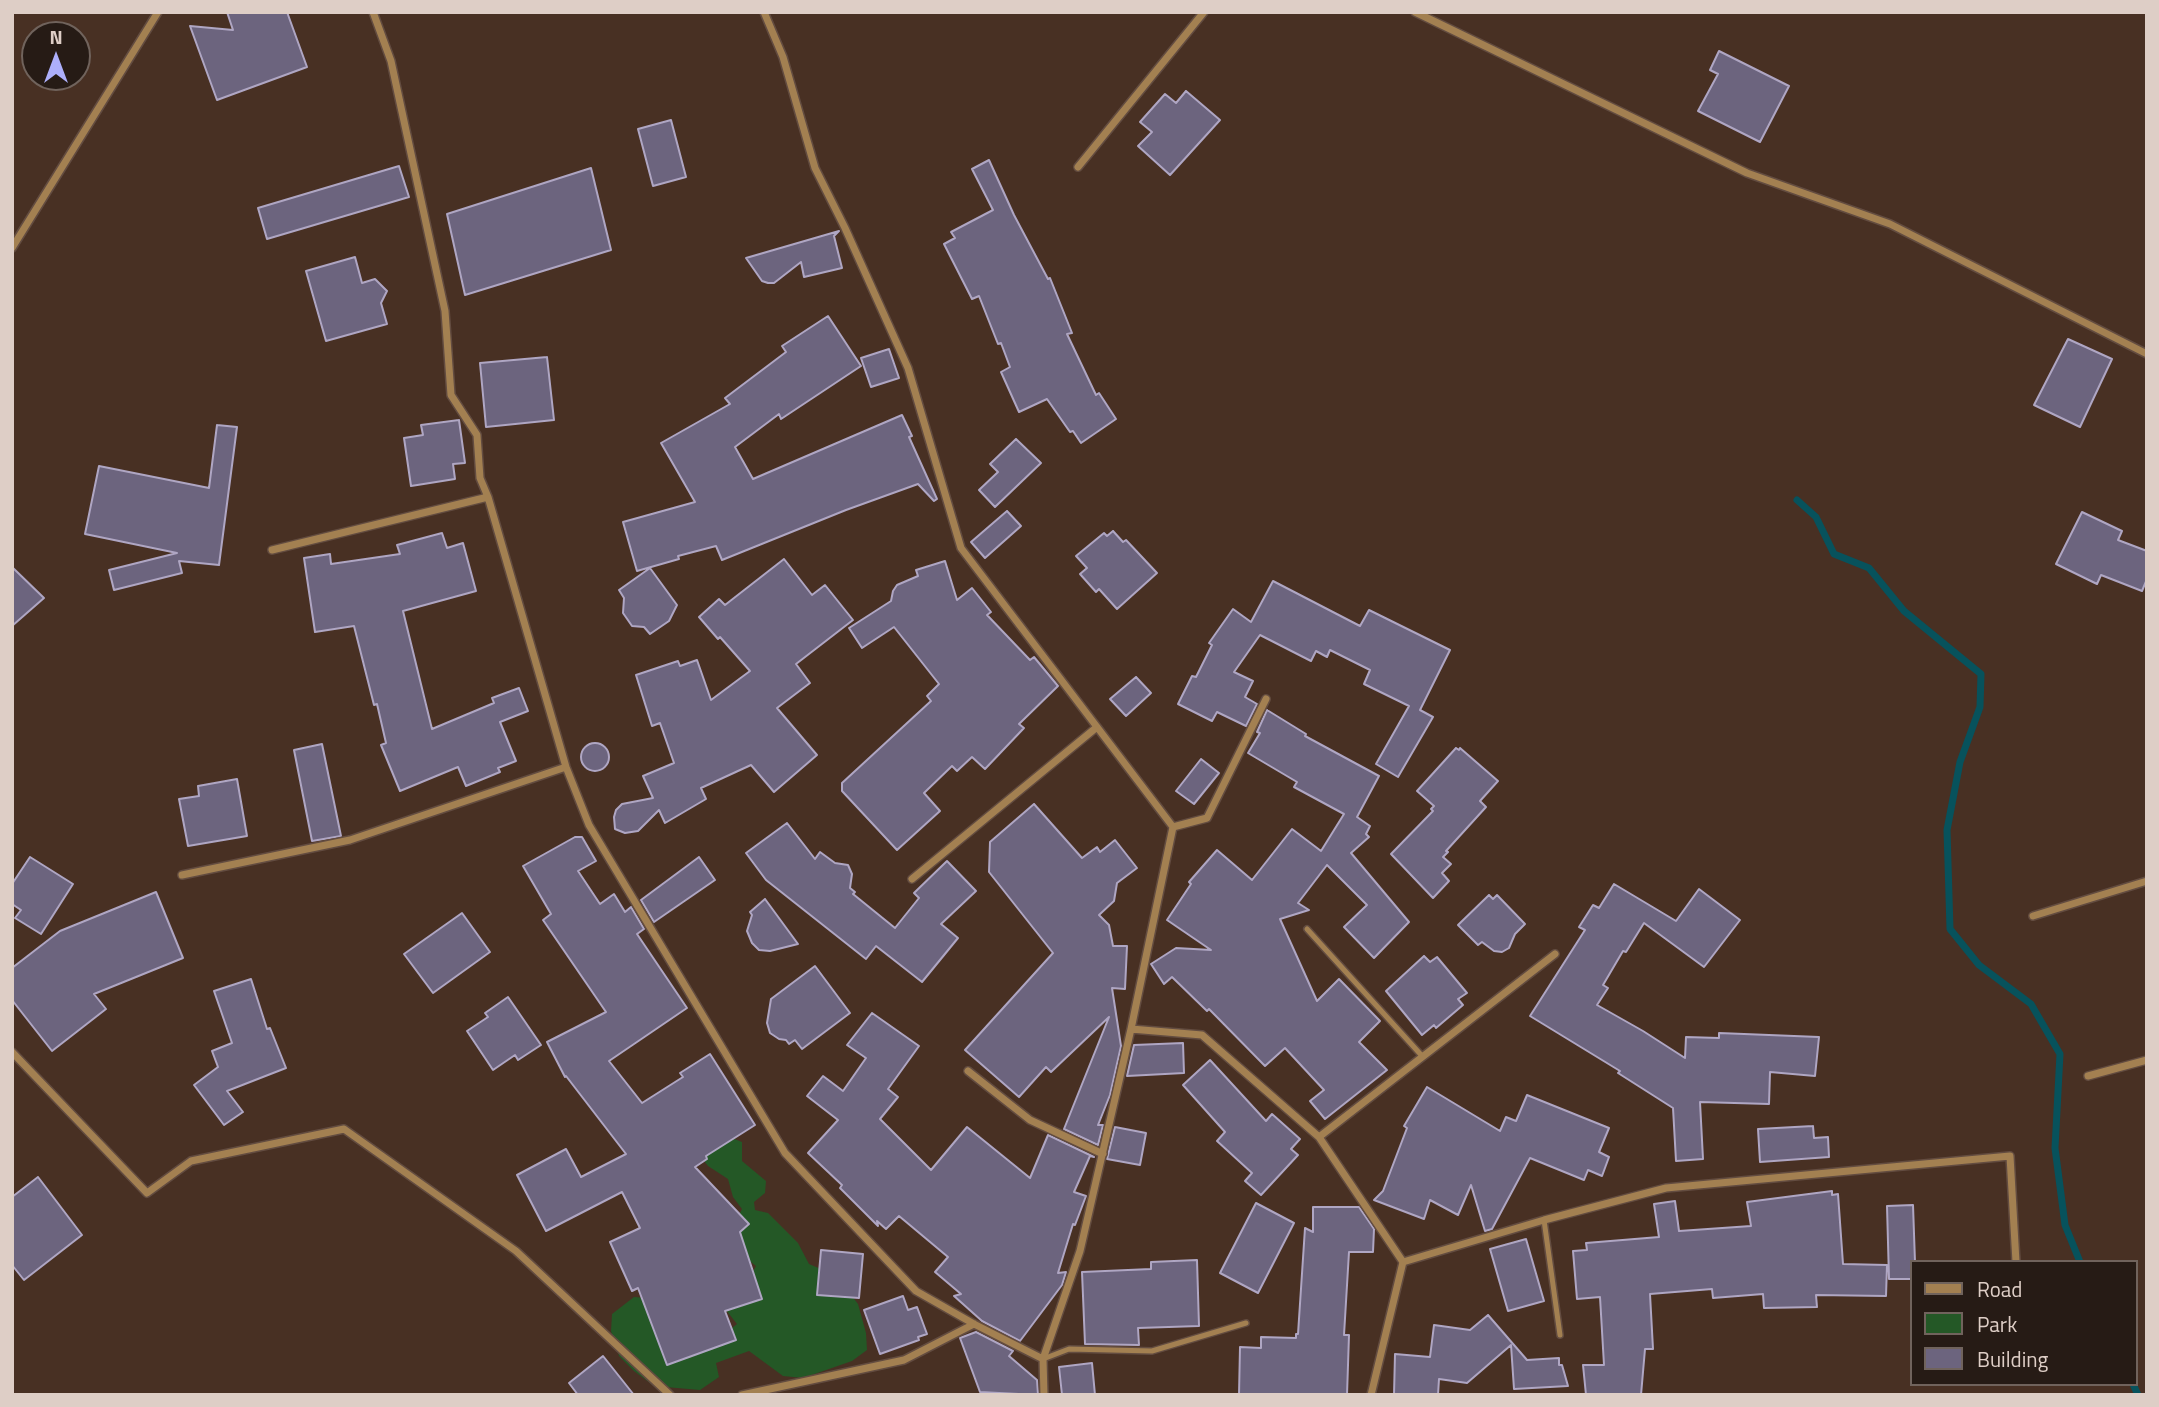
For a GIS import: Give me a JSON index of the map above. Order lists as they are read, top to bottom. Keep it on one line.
{"legend":["Road","Park","Building"],"north":"top"}
